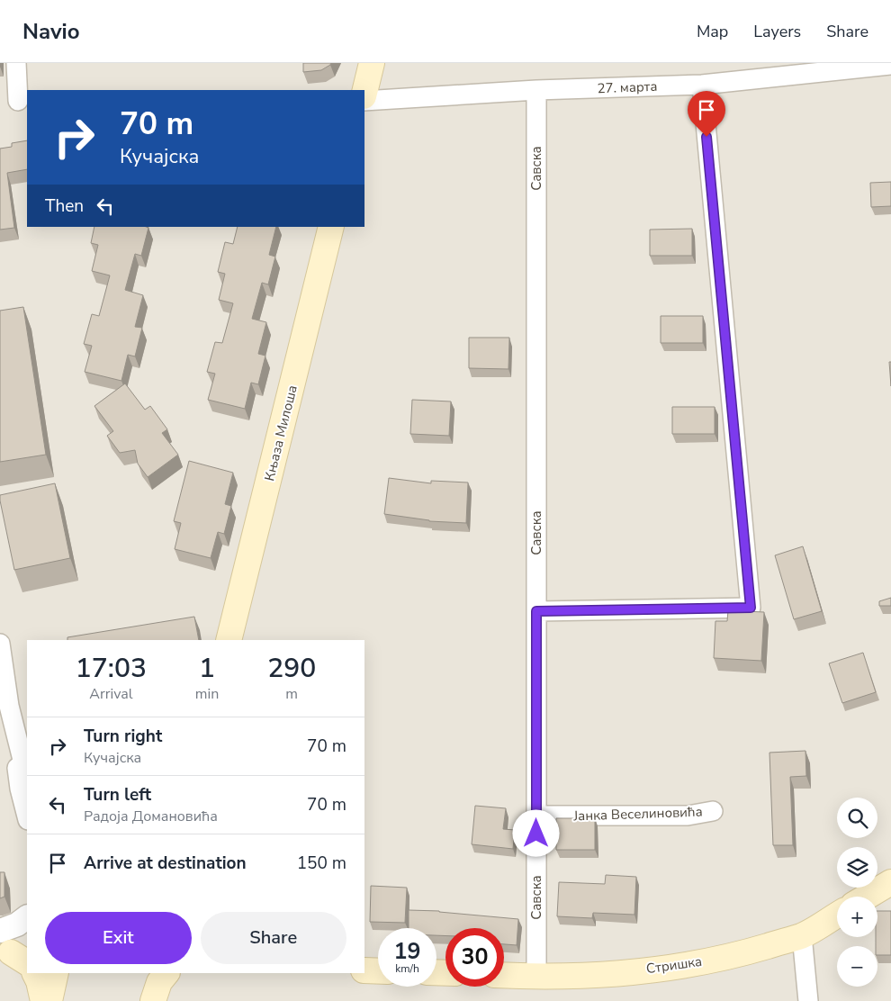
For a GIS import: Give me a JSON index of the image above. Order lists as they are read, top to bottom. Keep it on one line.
{"streets":{"main road":["Књаза Милоша","Стришка"],"street":["27. марта","Савска","Јанка Веселиновића"]},"crossings":[["27. марта","Савска"],["Савска","Јанка Веселиновића"],["Савска","Стришка"]],"page":{"header":"Navio","nav":["Map","Layers","Share"],"turn":["70 m","Кучајска"],"then":"Then","eta":["17:03","Arrival","1","min","290","m"],"list":[{"name":"Turn right","note":"Кучајска","value":"70 m"},{"name":"Turn left","note":"Радоја Домановића","value":"70 m"},{"name":"Arrive at destination","value":"150 m"}],"map_buttons":["+","−"],"buttons":["Exit","Share"],"speed":"19 km/h","limit":"30"}}
